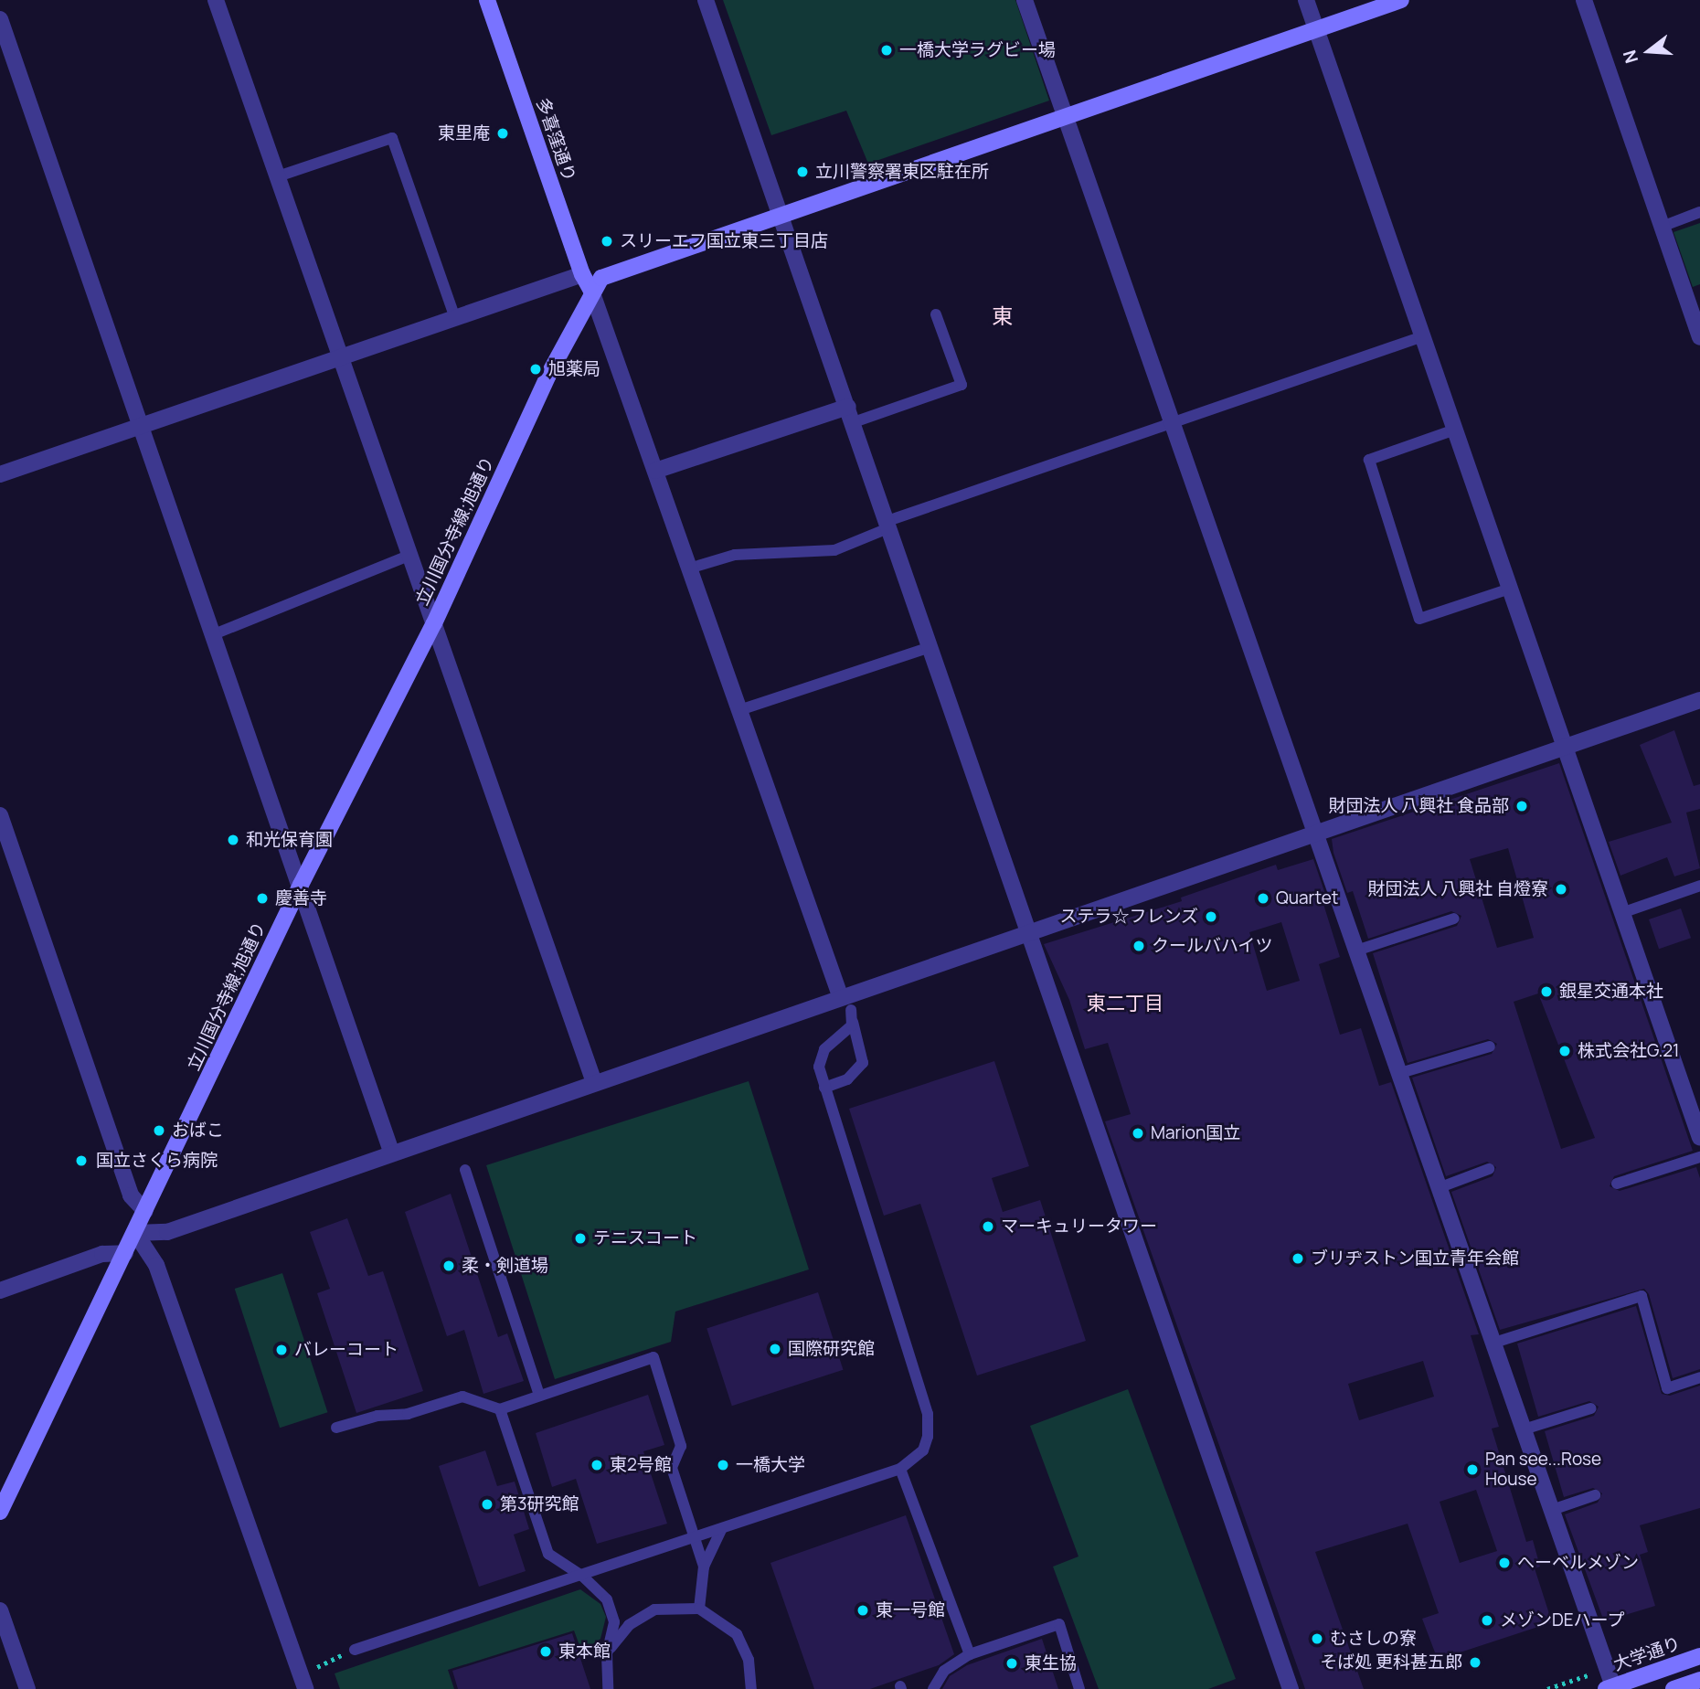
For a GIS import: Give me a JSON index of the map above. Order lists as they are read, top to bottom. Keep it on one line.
{"streets":{"main road":["多喜窪通り","立川国分寺線;旭通り","大学通り"]},"crossings":[["多喜窪通り","立川国分寺線;旭通り"]],"districts":["東","東二丁目"],"places":["一橋大学ラグビー場","東里庵","立川警察署東区駐在所","スリーエフ国立東三丁目店","旭薬局","財団法人 八興社 食品部","和光保育園","財団法人 八興社 自燈寮","慶善寺","Quartet","ステラ☆フレンズ","クールバハイツ","銀星交通本社","株式会社G.21","おばこ","Marion国立","国立さくら病院","マーキュリータワー","テニスコート","ブリヂストン国立青年会館","柔・剣道場","国際研究館","バレーコート","東2号館","一橋大学","Pan see...Rose House","第3研究館","へーベルメゾン","東一号館","メゾンDEハープ","むさしの寮","東本館","そば処 更科甚五郎","東生協"],"north":"left"}
